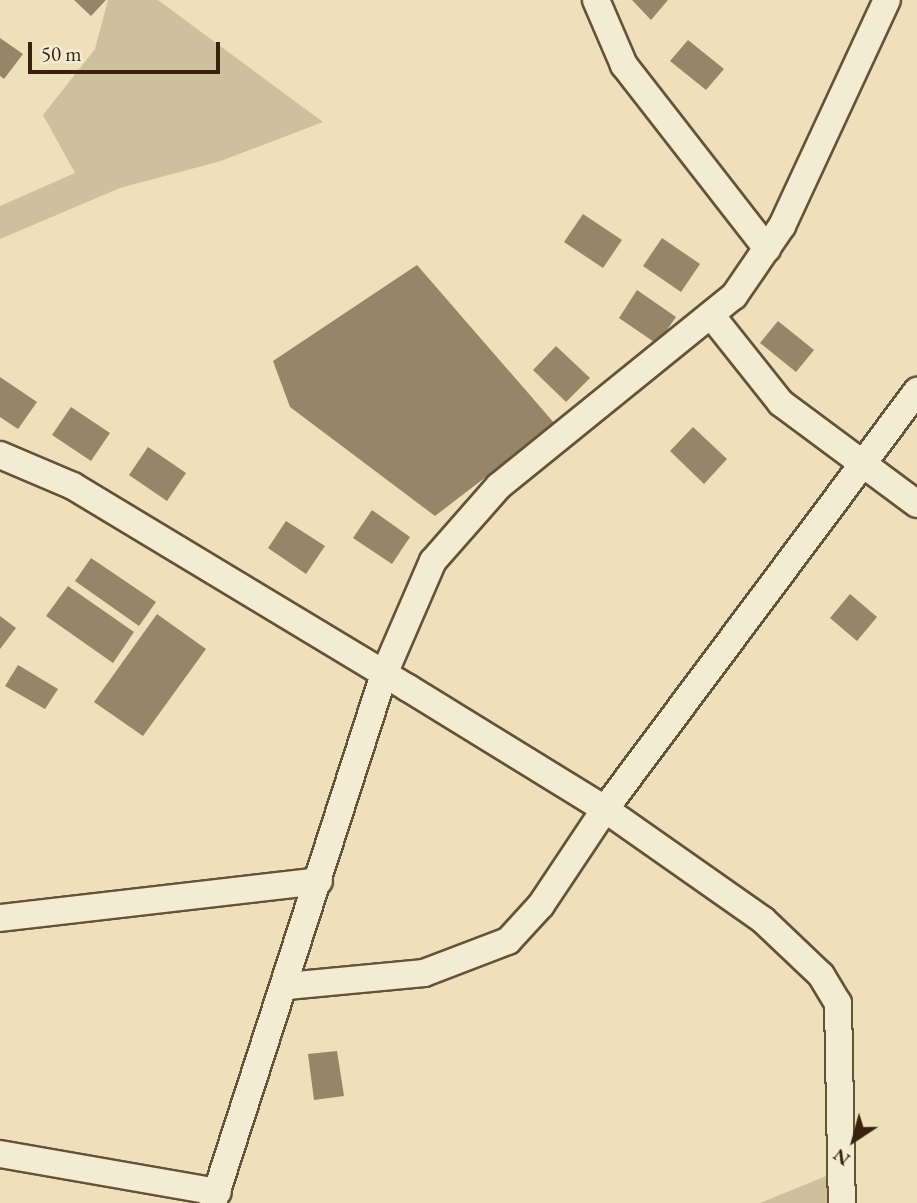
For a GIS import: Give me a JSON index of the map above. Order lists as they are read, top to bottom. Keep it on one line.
{"scale_bar":"50 m","north":"bottom left"}
